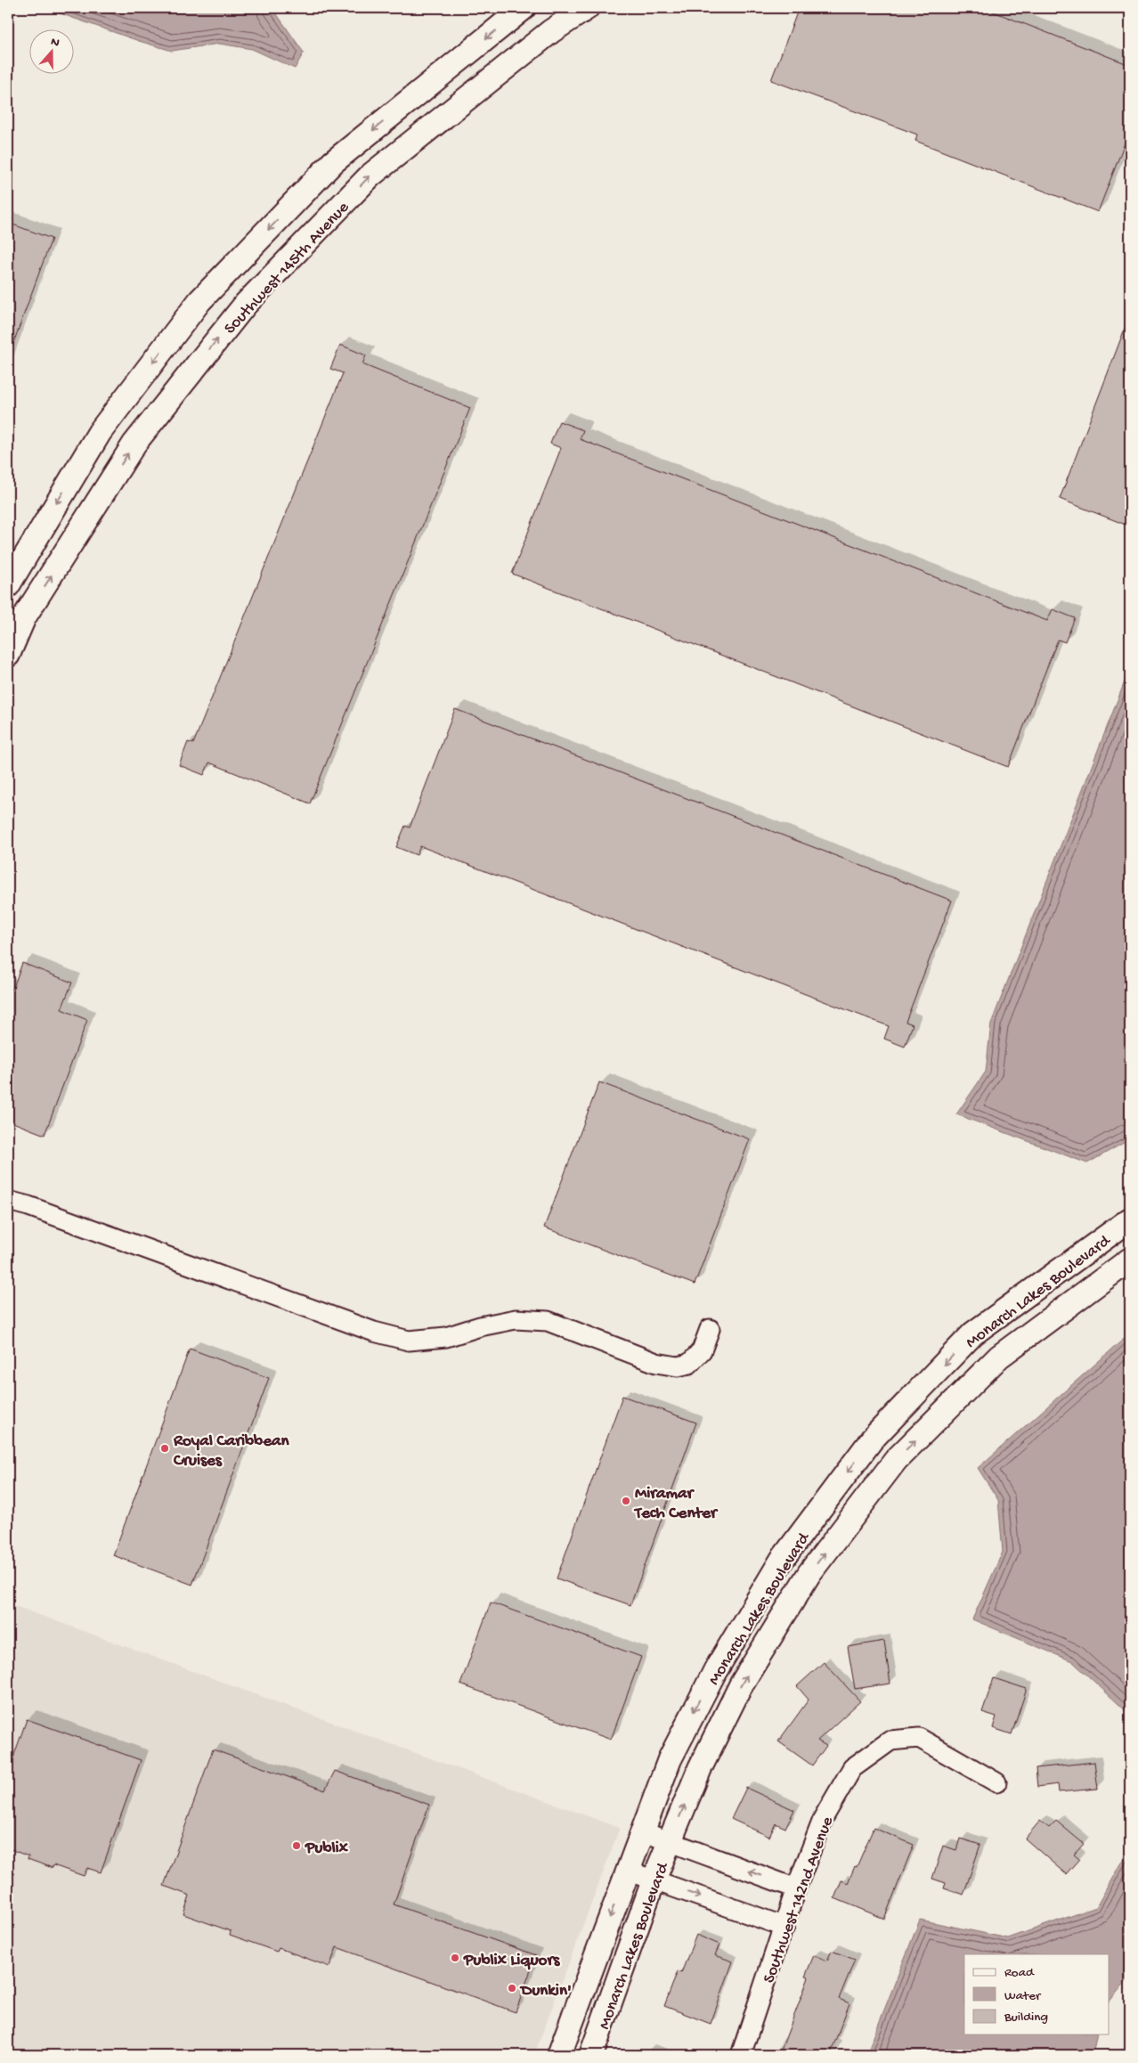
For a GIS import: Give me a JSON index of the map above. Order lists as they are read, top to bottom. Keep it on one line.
{"streets":{"street":["Southwest 145th Avenue","Monarch Lakes Boulevard","Southwest 142nd Avenue"]},"places":["Royal Caribbean Cruises","Miramar Tech Center","Publix","Publix Liquors","Dunkin'"],"legend":["Road","Water","Building"],"north":"top"}
